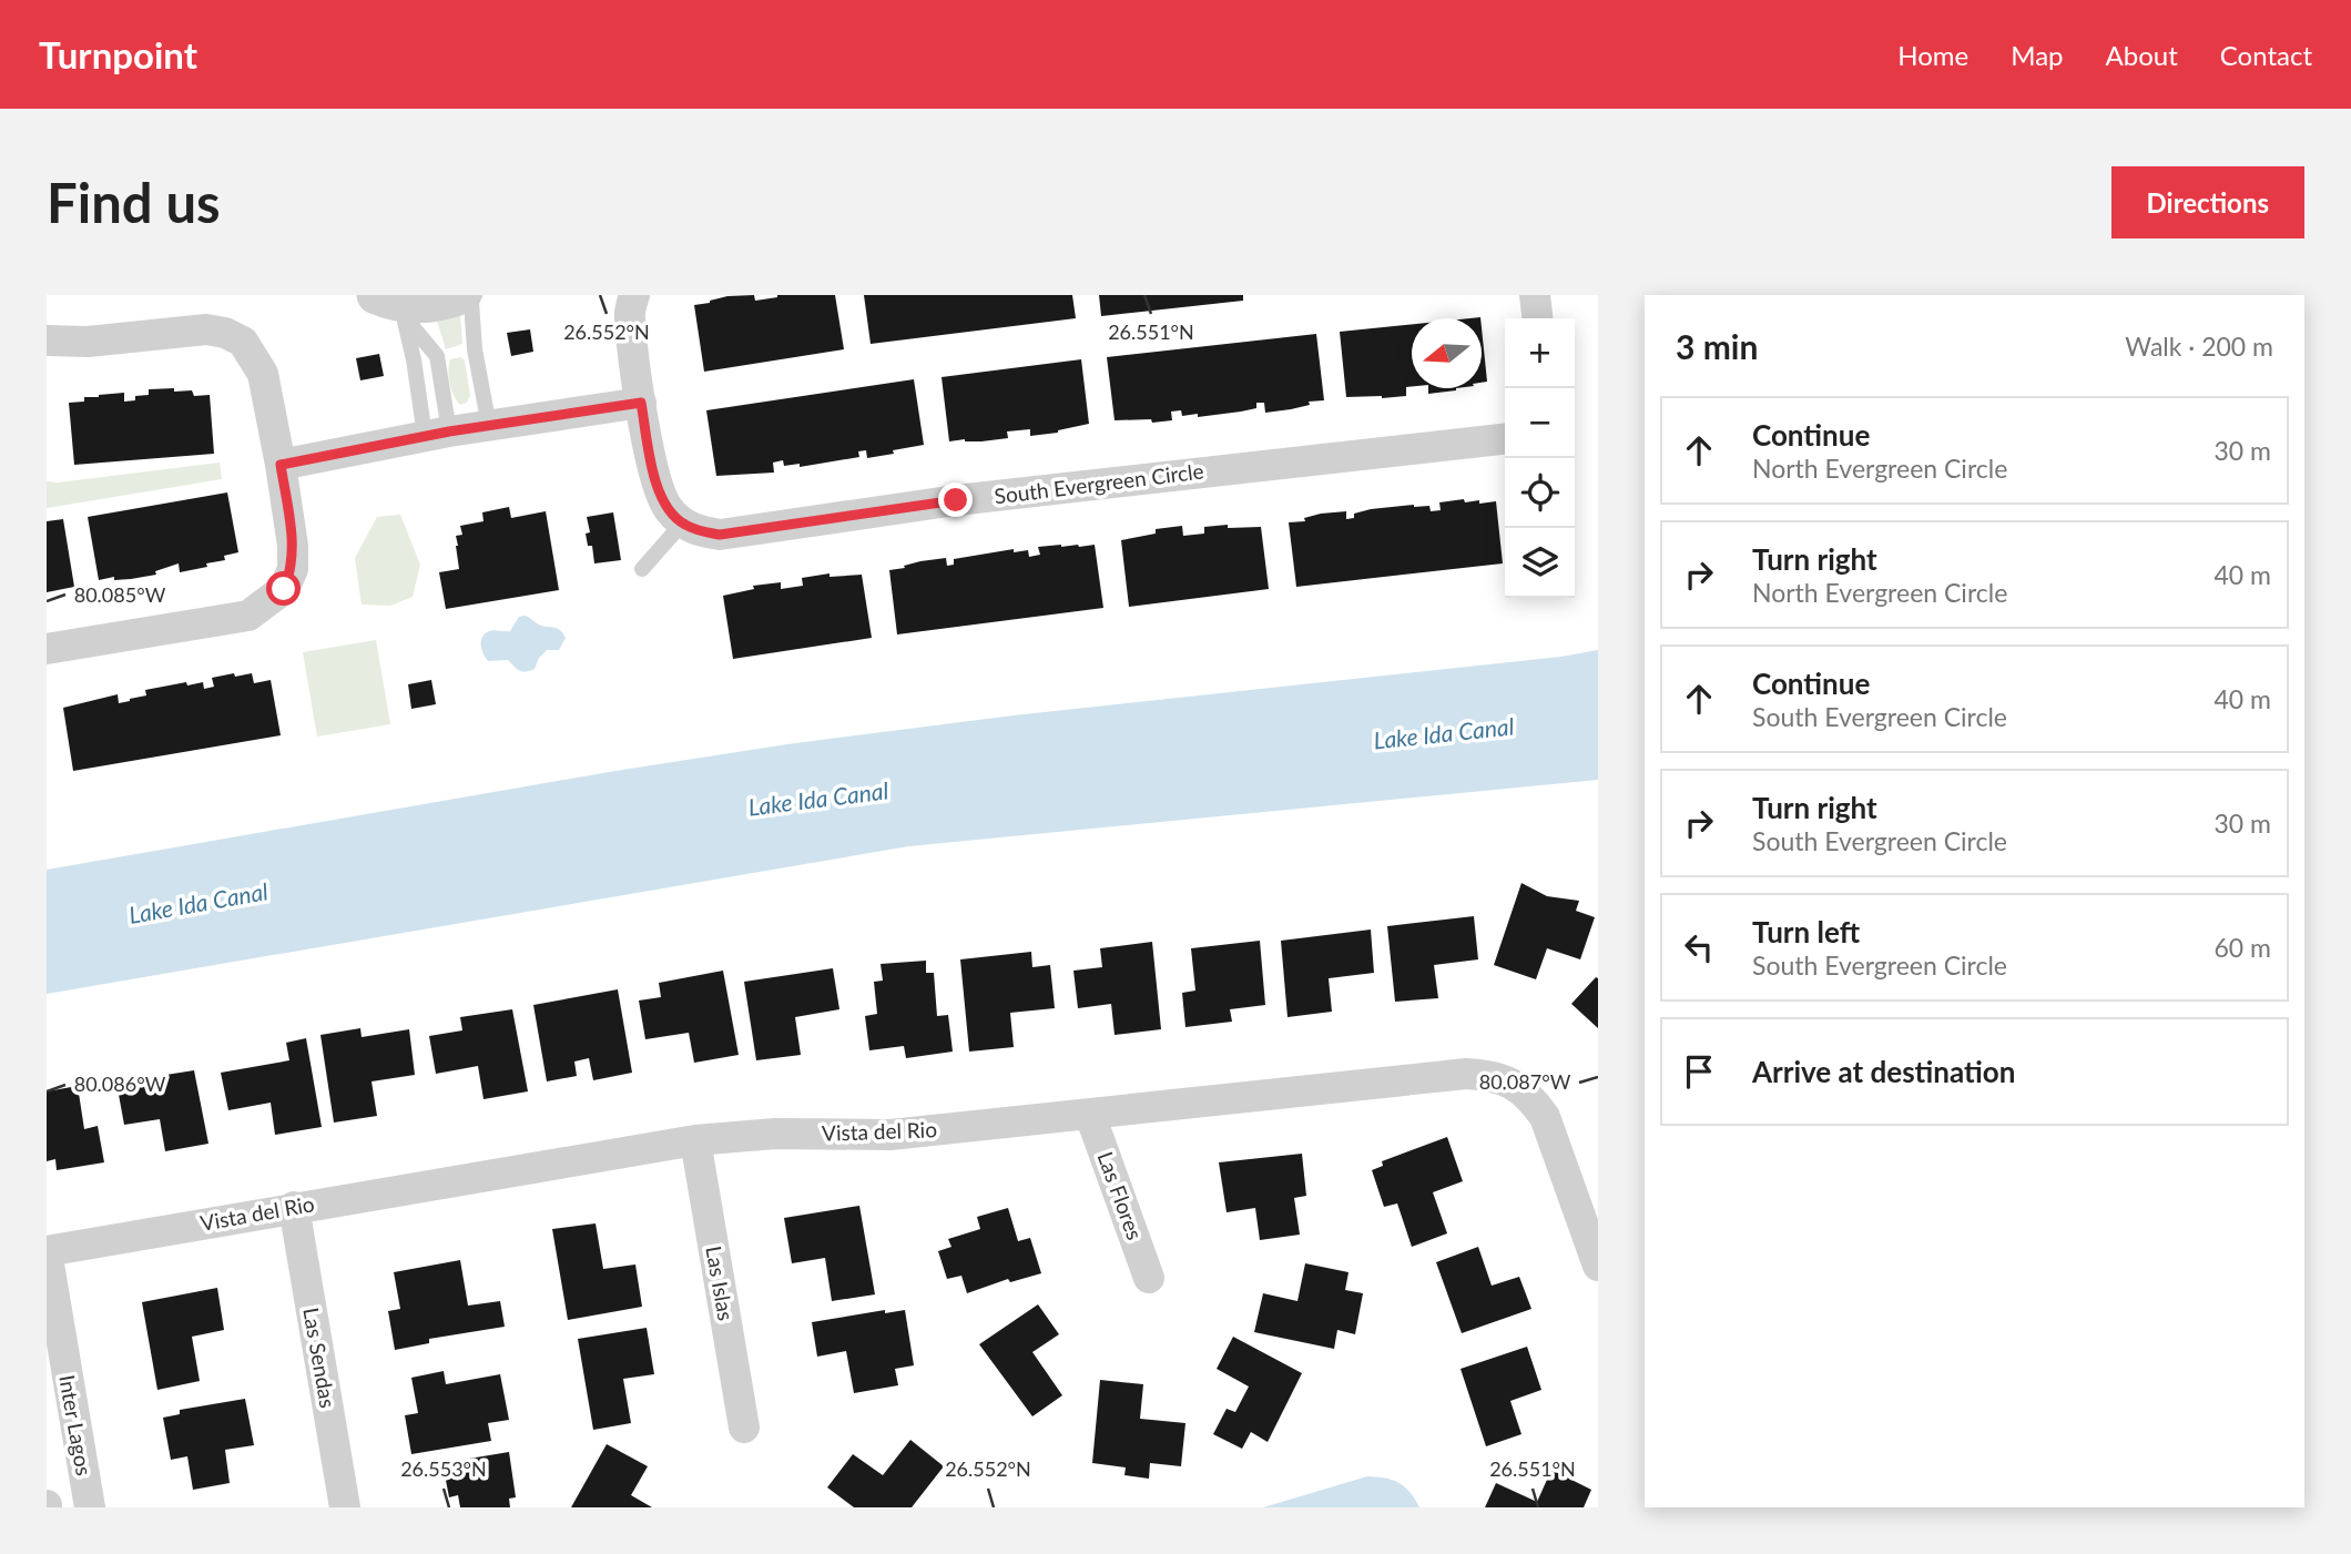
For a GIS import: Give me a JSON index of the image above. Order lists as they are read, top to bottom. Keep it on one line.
{"streets":{"street":["South Evergreen Circle","Vista del Rio","Las Flores","Las Islas","Las Sendas","Inter Lagos"]},"crossings":[["Vista del Rio","Las Flores"],["Vista del Rio","Las Islas"],["Vista del Rio","Las Sendas"],["Vista del Rio","Inter Lagos"]],"water":["Lake Ida Canal"],"north":"left","page":{"header":"Turnpoint","nav":["Home","Map","About","Contact"],"buttons":"Directions","title":"Find us","heading":["3 min","Walk · 200 m"],"map_buttons":["+","−"],"list":[["Continue","North Evergreen Circle","30 m"],["Turn right","North Evergreen Circle","40 m"],["Continue","South Evergreen Circle","40 m"],["Turn right","South Evergreen Circle","30 m"],["Turn left","South Evergreen Circle","60 m"],"Arrive at destination"]},"coordinates":["26.552°N","26.551°N","80.085°W","80.087°W","80.086°W","26.553°N"]}
